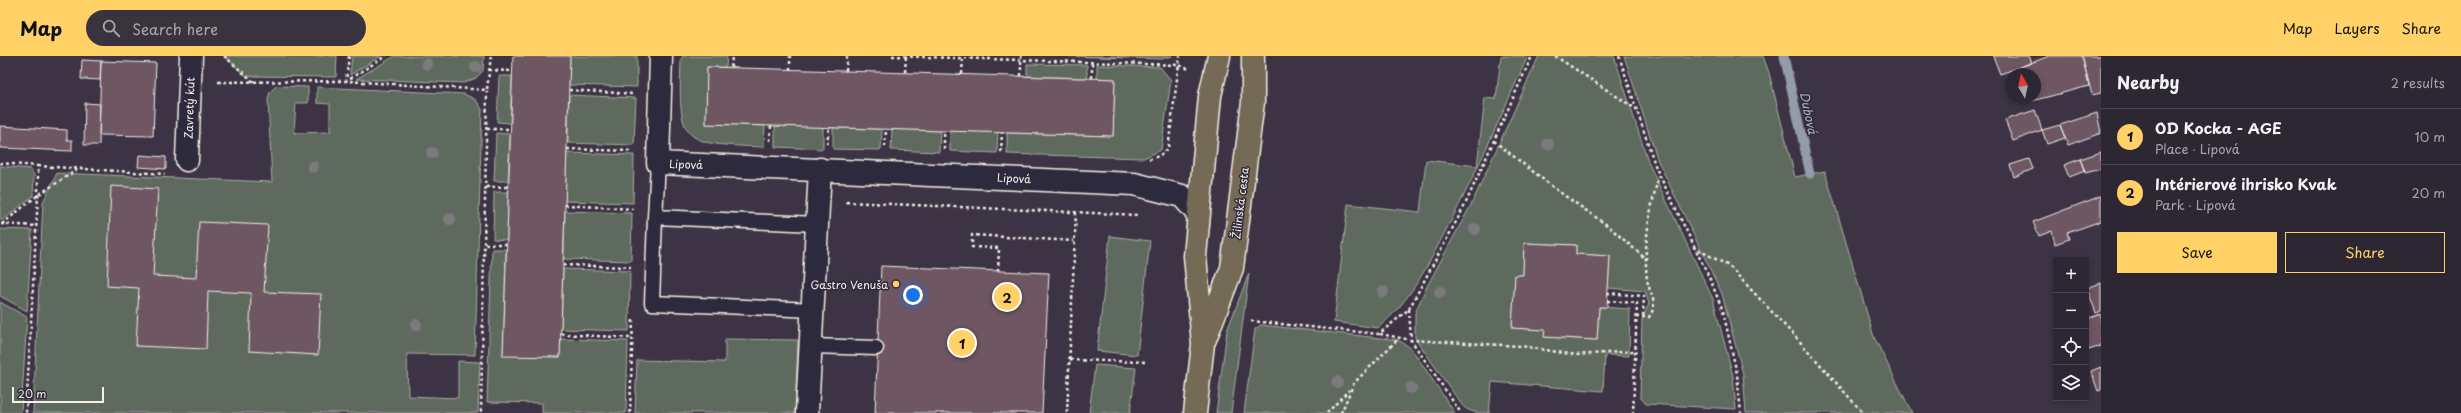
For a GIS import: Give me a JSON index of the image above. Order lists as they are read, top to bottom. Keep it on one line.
{"streets":{"main road":["Žilinská cesta"],"street":["Zavretý kút","Lipová"]},"crossings":[["Lipová","Žilinská cesta"]],"water":["Dubová"],"places":["Gastro Venuša"],"scale_bar":"20 m","north":"top","page":{"header":"Map","search":"Search here","nav":["Map","Layers","Share"],"heading":["Nearby","2 results"],"list":[{"mark":"1","name":"OD Kocka - AGE","note":"Place · Lipová","value":"10 m"},{"mark":"2","name":"Intérierové ihrisko Kvak","note":"Park · Lipová","value":"20 m"}],"buttons":["Save","Share"],"map_buttons":["+","−"],"pins":["2","1"],"scale":"20 m"}}
